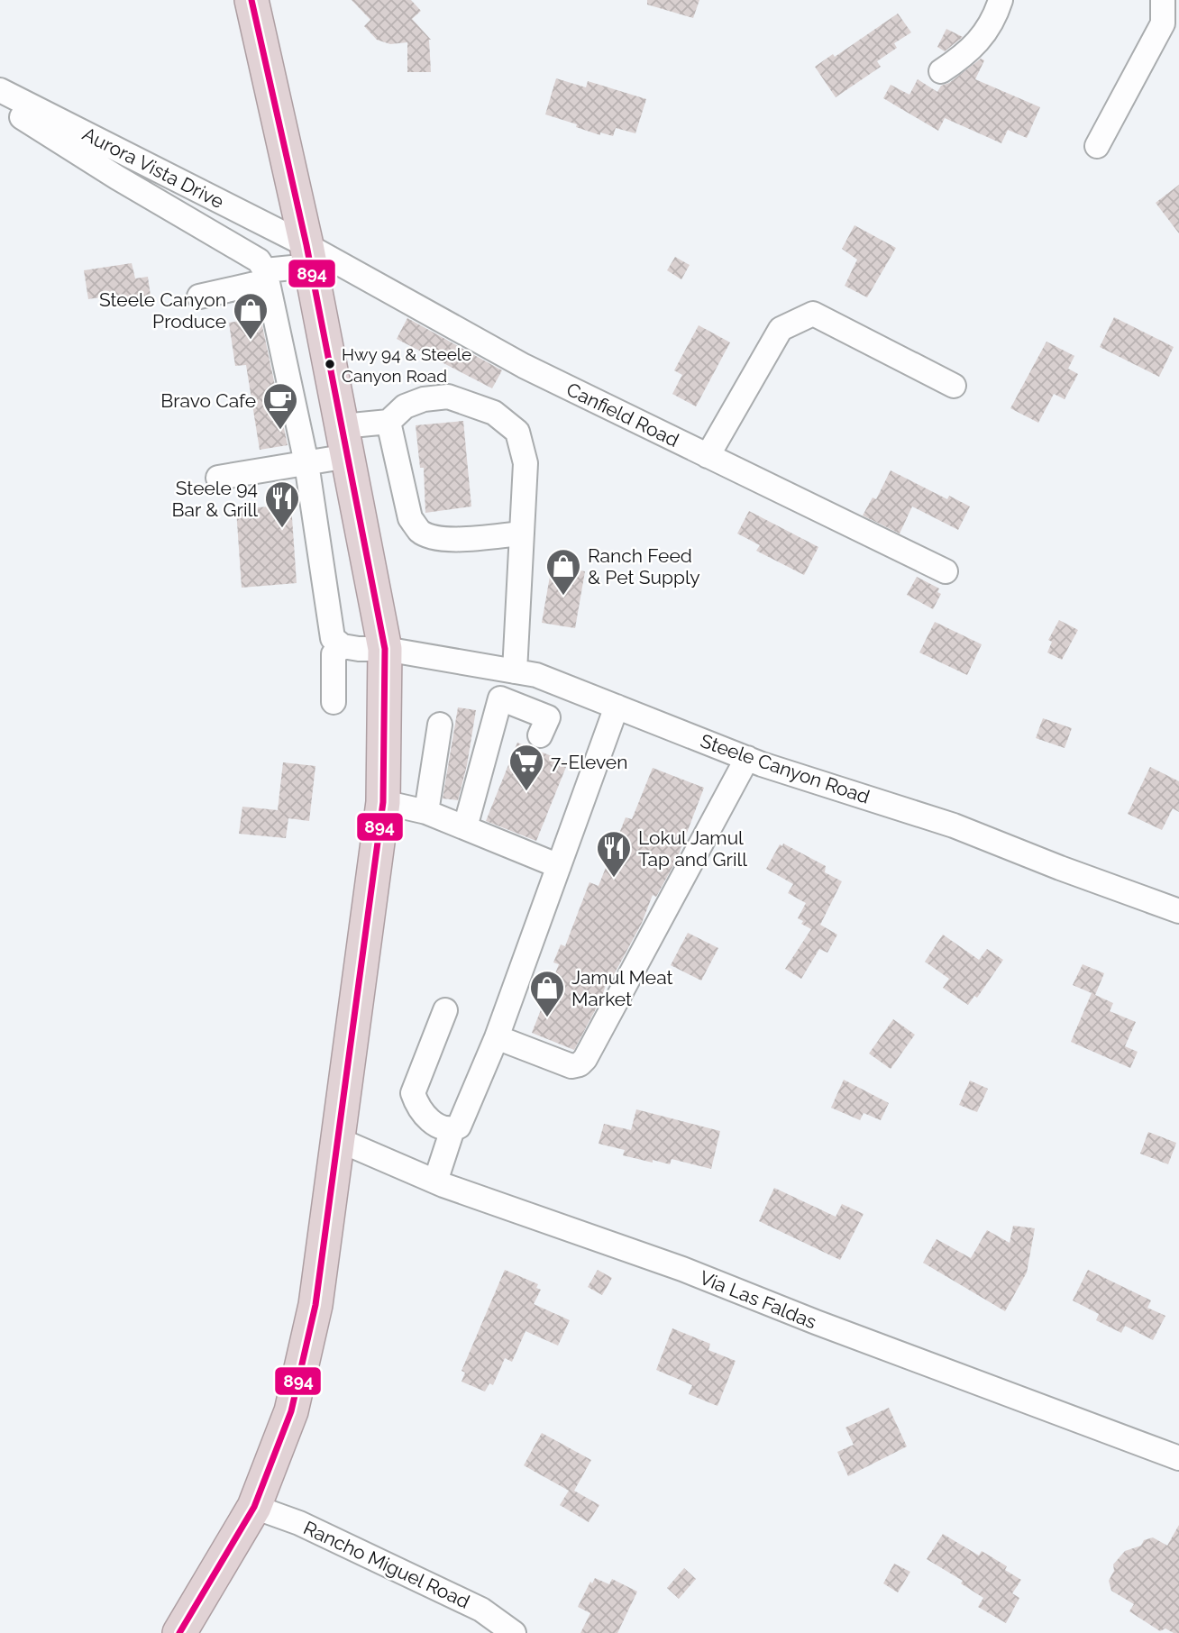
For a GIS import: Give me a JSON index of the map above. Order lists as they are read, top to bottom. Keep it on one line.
{"streets":{"street":["Aurora Vista Drive","Canfield Road","Steele Canyon Road","Via Las Faldas","Rancho Miguel Road"]},"crossings":[["Aurora Vista Drive","Canfield Road"]],"places":{"shop":["Steele Canyon Produce","Ranch Feed & Pet Supply","Jamul Meat Market"],"other":["Hwy 94 & Steele Canyon Road"],"cafe":["Bravo Cafe"],"restaurant":["Steele 94 Bar & Grill","Lokul Jamul Tap and Grill"],"supermarket":["7-Eleven"]},"lines":["transit line 894"]}
